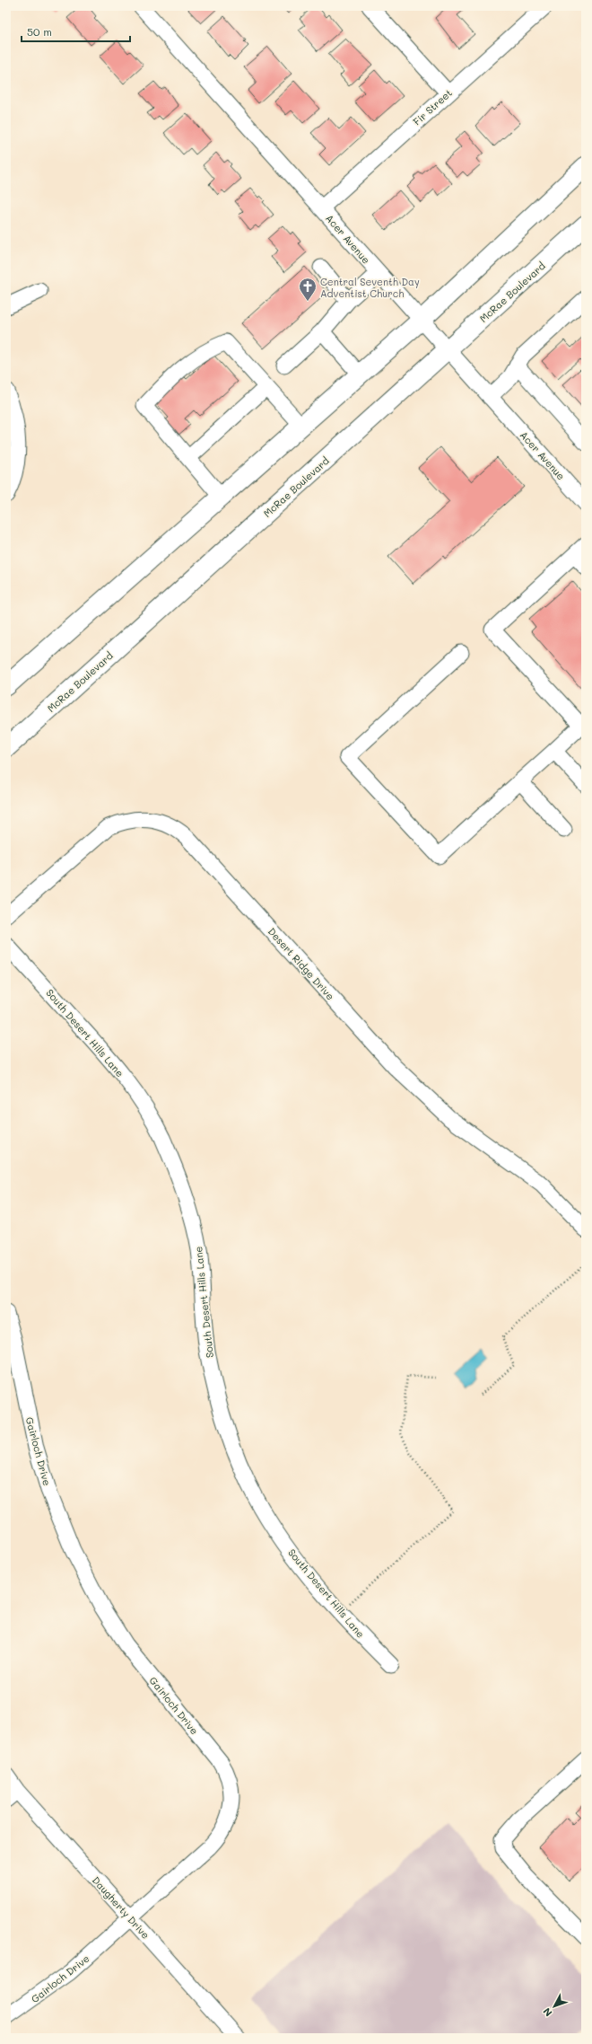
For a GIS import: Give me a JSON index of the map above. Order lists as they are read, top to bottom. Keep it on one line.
{"streets":{"main road":["McRae Boulevard"],"street":["Fir Street","Acer Avenue","Desert Ridge Drive","South Desert Hills Lane","Gairloch Drive","Daugherty Drive"]},"crossings":[["Fir Street","Acer Avenue"],["Acer Avenue","McRae Boulevard"],["Gairloch Drive","Daugherty Drive"]],"places":{"church":["Central Seventh Day Adventist Church"]},"scale_bar":"50 m","north":"bottom left"}
